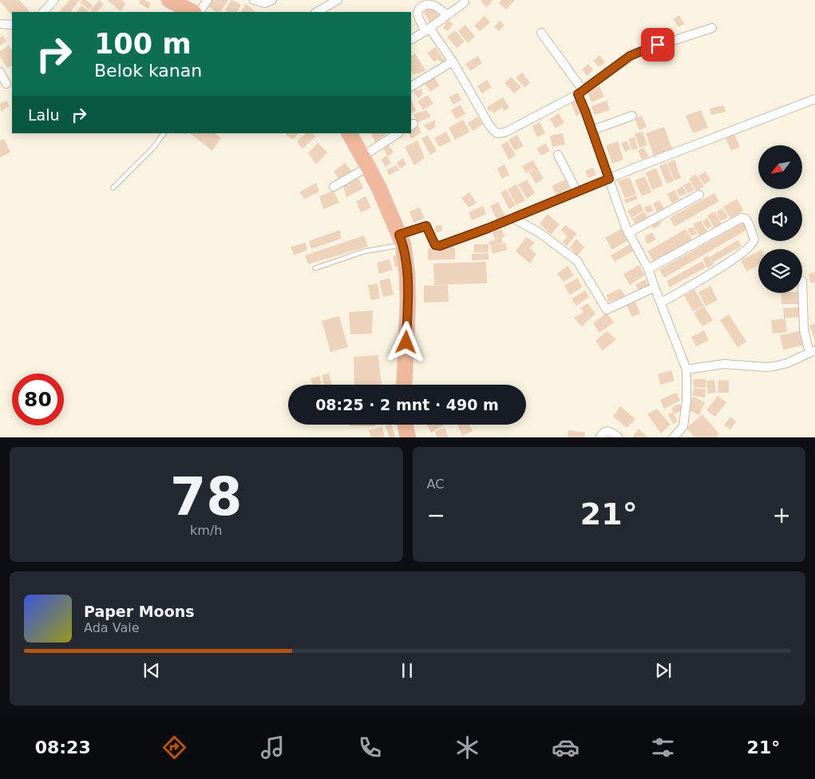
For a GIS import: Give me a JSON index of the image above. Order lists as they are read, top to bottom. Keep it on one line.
{"north":"bottom left","page":{"turn":["100 m","Belok kanan"],"then":"Lalu","limit":"80","trip":"08:25 · 2 mnt · 490 m","tile":[["78","km/h"],"AC"],"heat":["−","21°","+"],"song":["Paper Moons","Ada Vale"],"tabs":["08:23","21°"]}}
